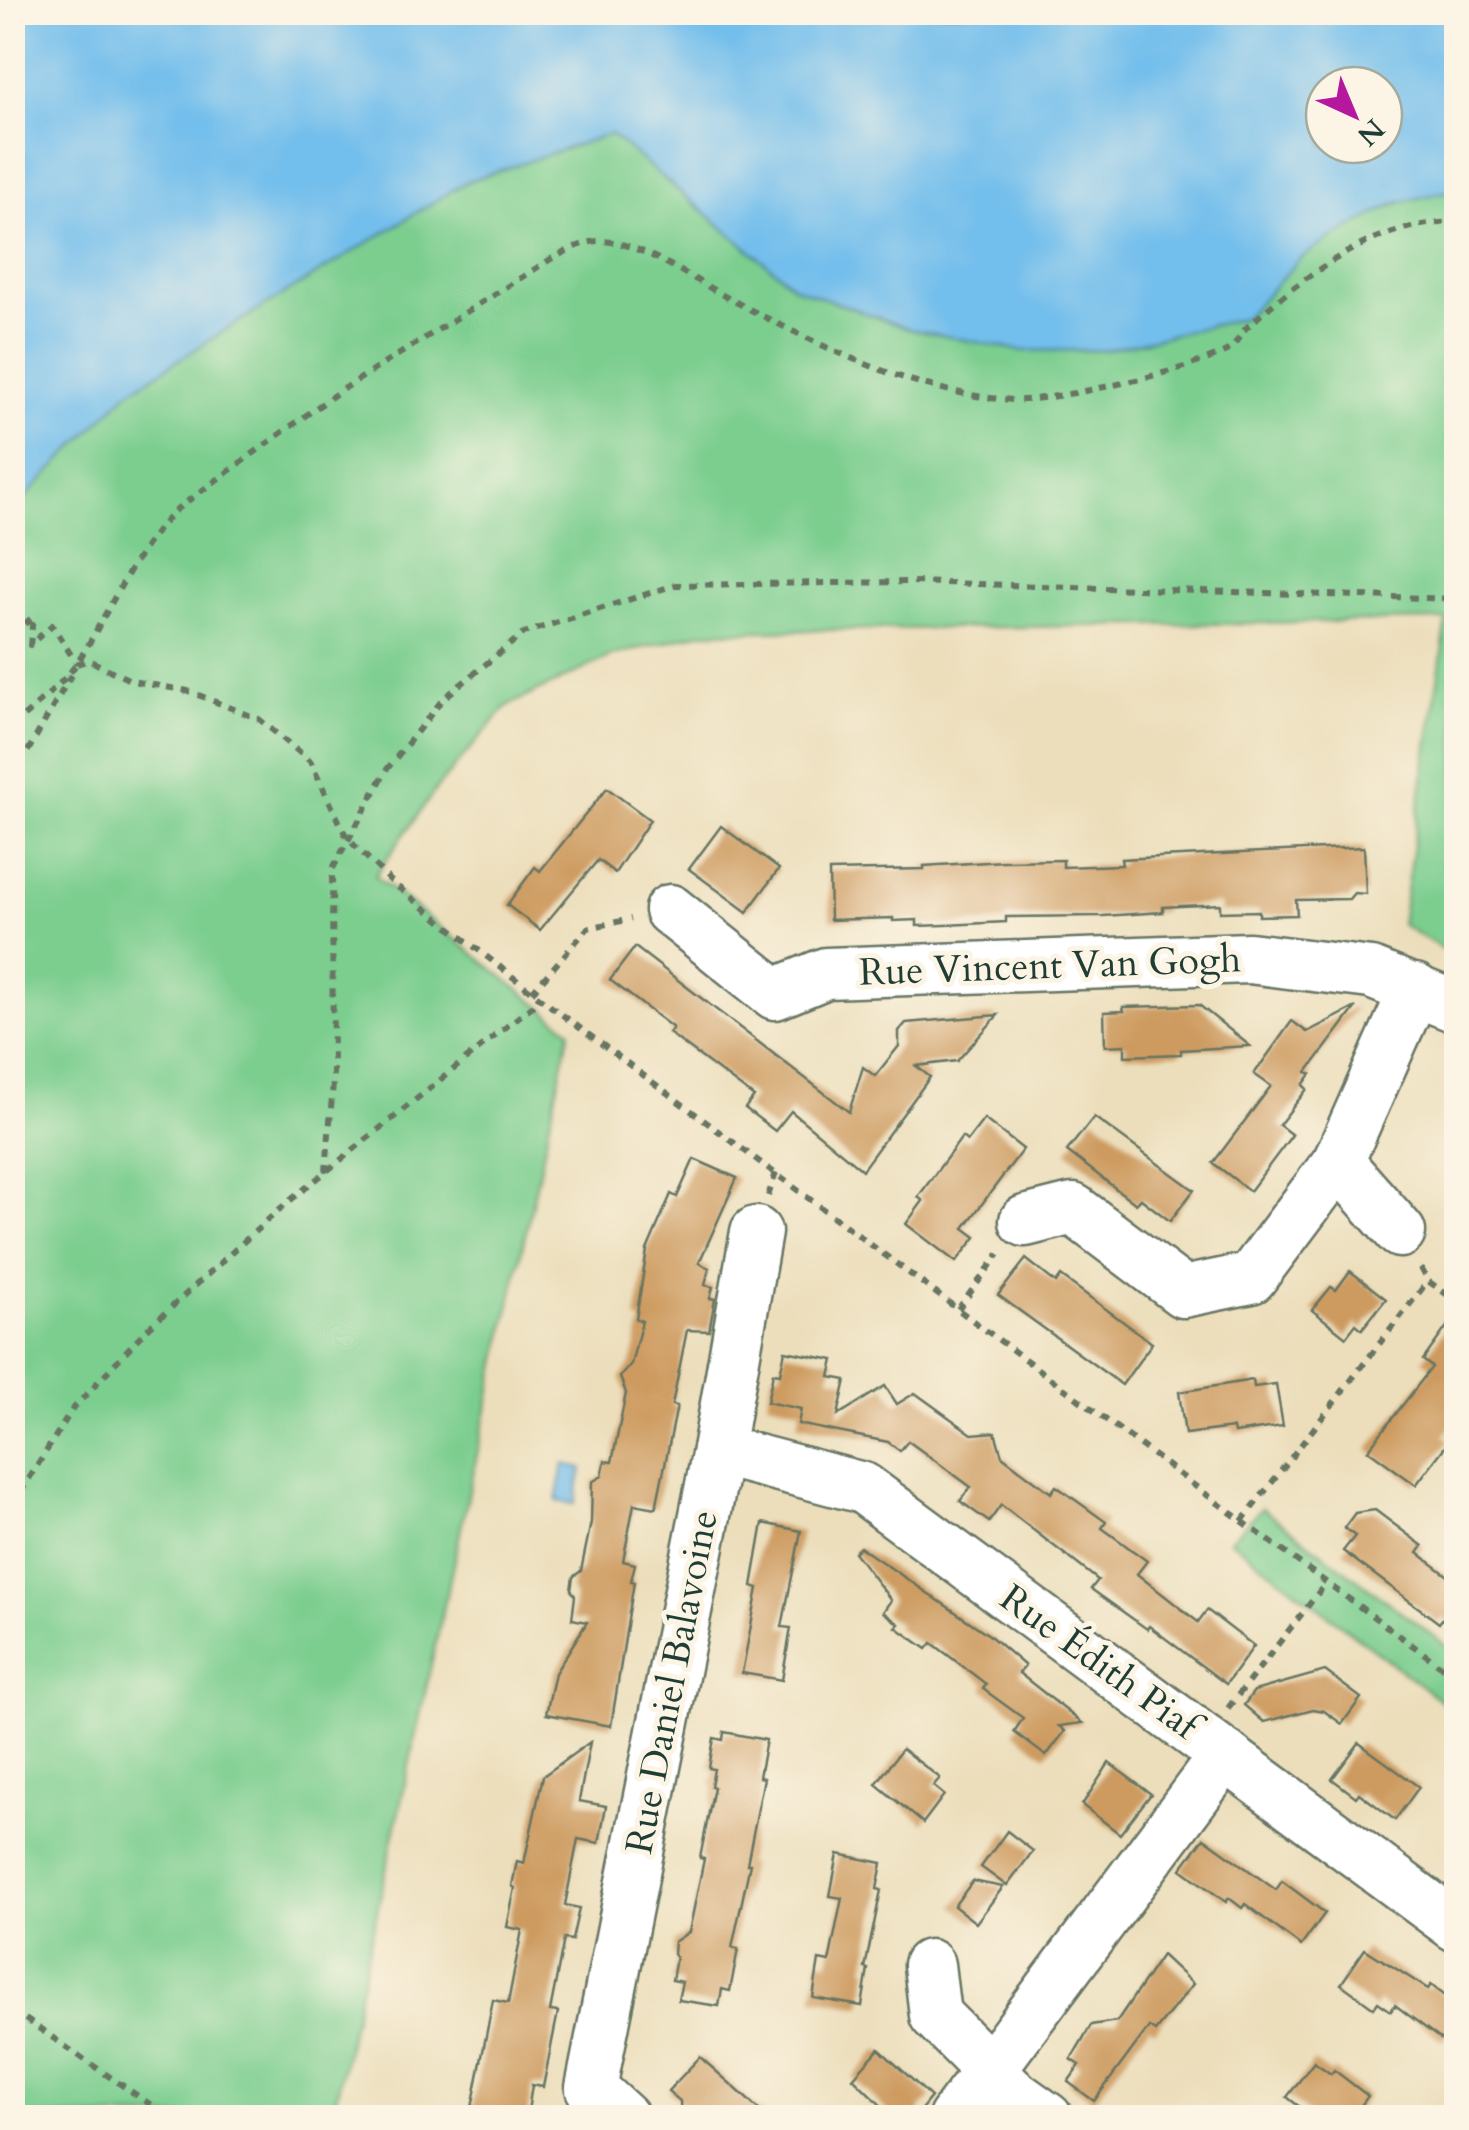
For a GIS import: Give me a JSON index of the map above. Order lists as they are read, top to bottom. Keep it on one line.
{"streets":{"street":["Rue Vincent Van Gogh","Rue Édith Piaf","Rue Daniel Balavoine"]},"crossings":[["Rue Édith Piaf","Rue Daniel Balavoine"]],"north":"bottom right"}
